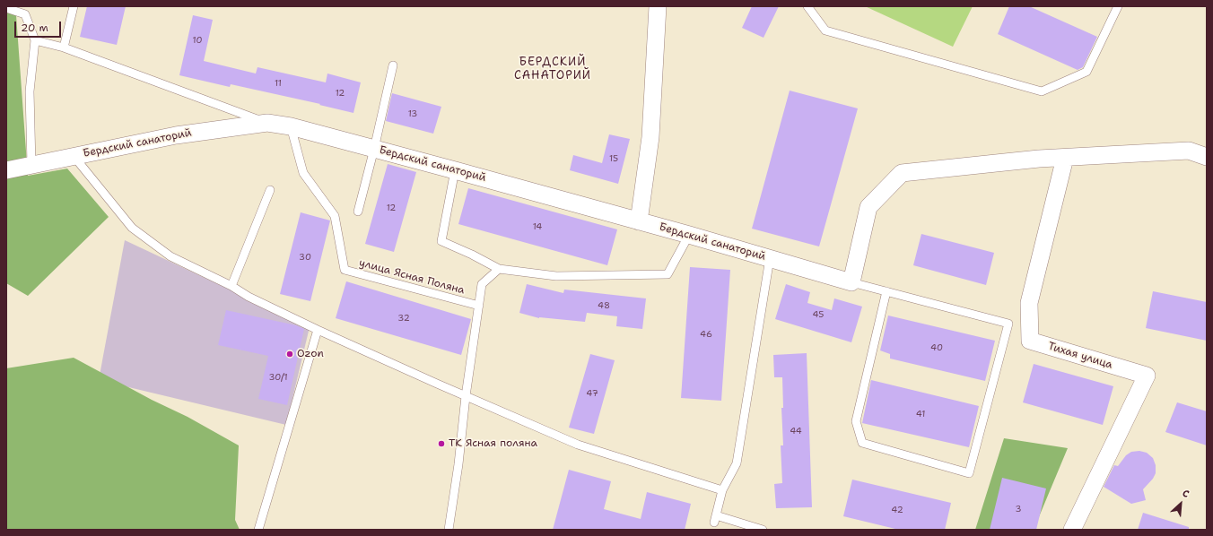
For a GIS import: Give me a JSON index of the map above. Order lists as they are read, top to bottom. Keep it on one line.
{"streets":{"street":["Бердский санаторий","Тихая улица"],"lane":["улица Ясная Поляна"]},"crossings":[["Бердский санаторий","улица Ясная Поляна"]],"districts":["БЕРДСКИЙ САНАТОРИЙ"],"places":["Ozon","ТК Ясная поляна"],"house_numbers":["10","11","12","13","15","12","14","30","48","45","32","46","40","30/1","47","41","44","3","42"],"scale_bar":"20 m","north":"top right"}
